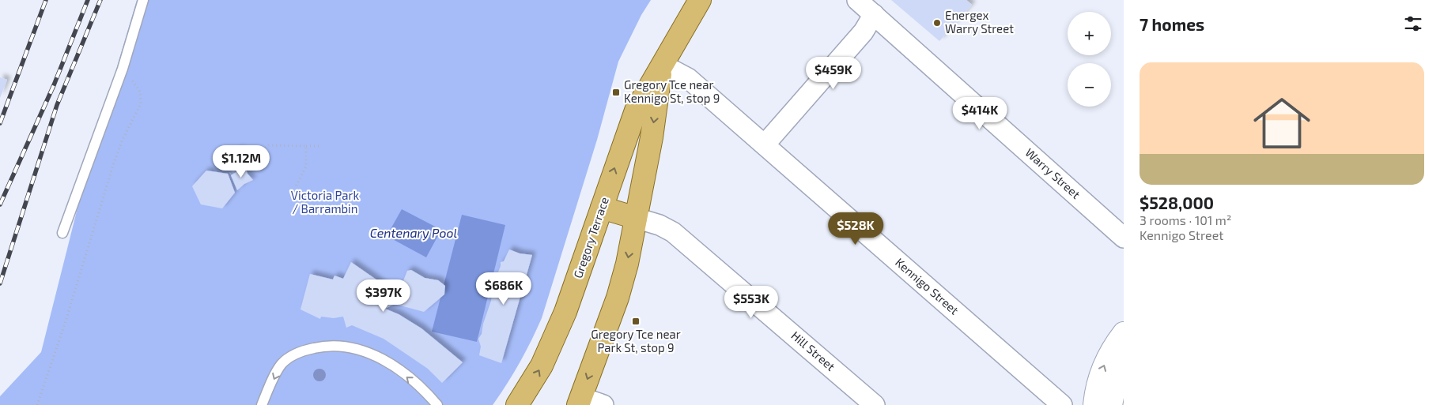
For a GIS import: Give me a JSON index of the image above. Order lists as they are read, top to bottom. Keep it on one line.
{"streets":{"main road":["Gregory Terrace"],"street":["Warry Street","Kennigo Street","Hill Street"]},"crossings":[["Gregory Terrace","Kennigo Street"],["Gregory Terrace","Hill Street"]],"water":["Centenary Pool"],"parks":["Victoria Park / Barrambin"],"places":{"other":["Energex Warry Street"],"transit":["Gregory Tce near Kennigo St, stop 9","Gregory Tce near Park St, stop 9"]},"page":{"heading":"7 homes","map_buttons":["+","−"],"list":[{"name":"$528,000","note":"3 rooms · 101 m² · Kennigo Street"}],"price":["$459K","$414K","$1.12M","$528K","$686K","$397K","$553K"]}}
